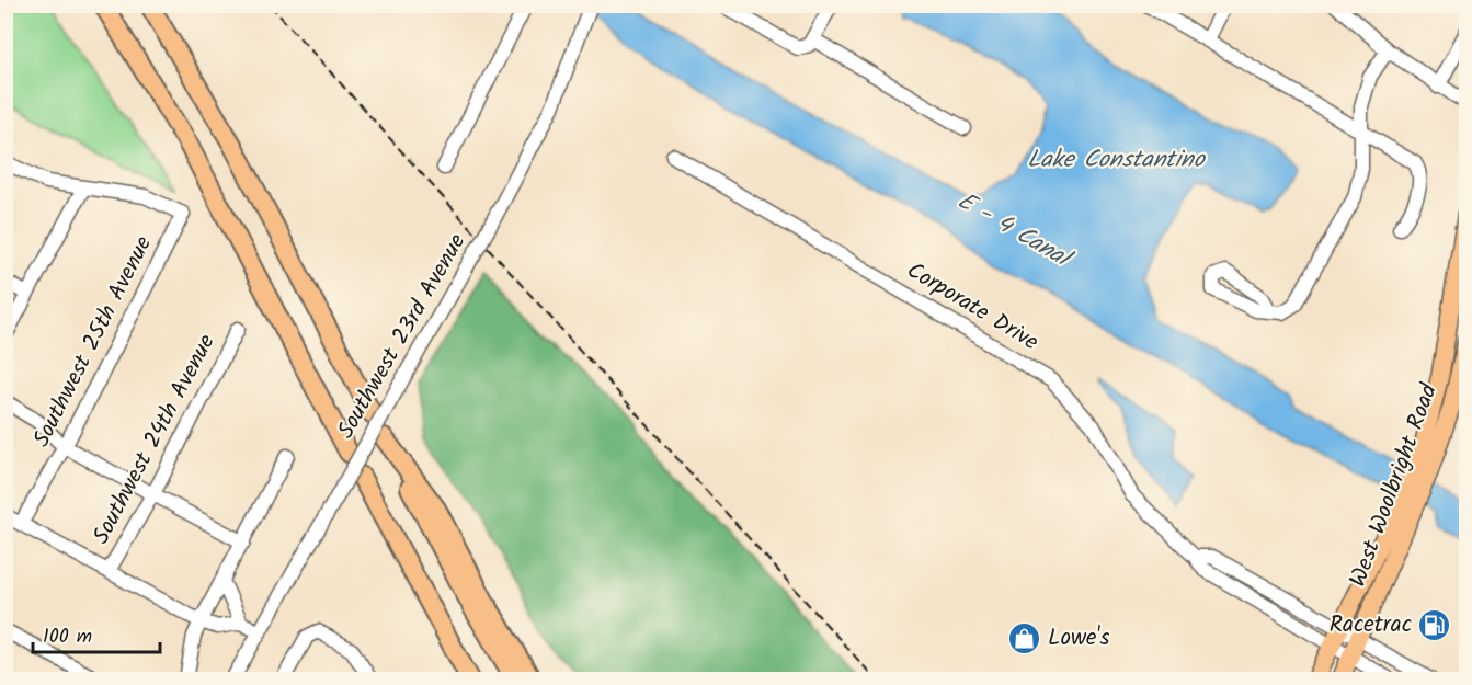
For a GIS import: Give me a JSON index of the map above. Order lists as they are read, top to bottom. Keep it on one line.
{"streets":{"main road":["West Woolbright Road"],"street":["Corporate Drive","Southwest 23rd Avenue","Southwest 25th Avenue","Southwest 24th Avenue"]},"crossings":[["Corporate Drive","West Woolbright Road"]],"water":["Lake Constantino","E - 4 Canal"],"places":{"fuel station":["Racetrac"],"shop":["Lowe's"]},"scale_bar":"100 m"}
